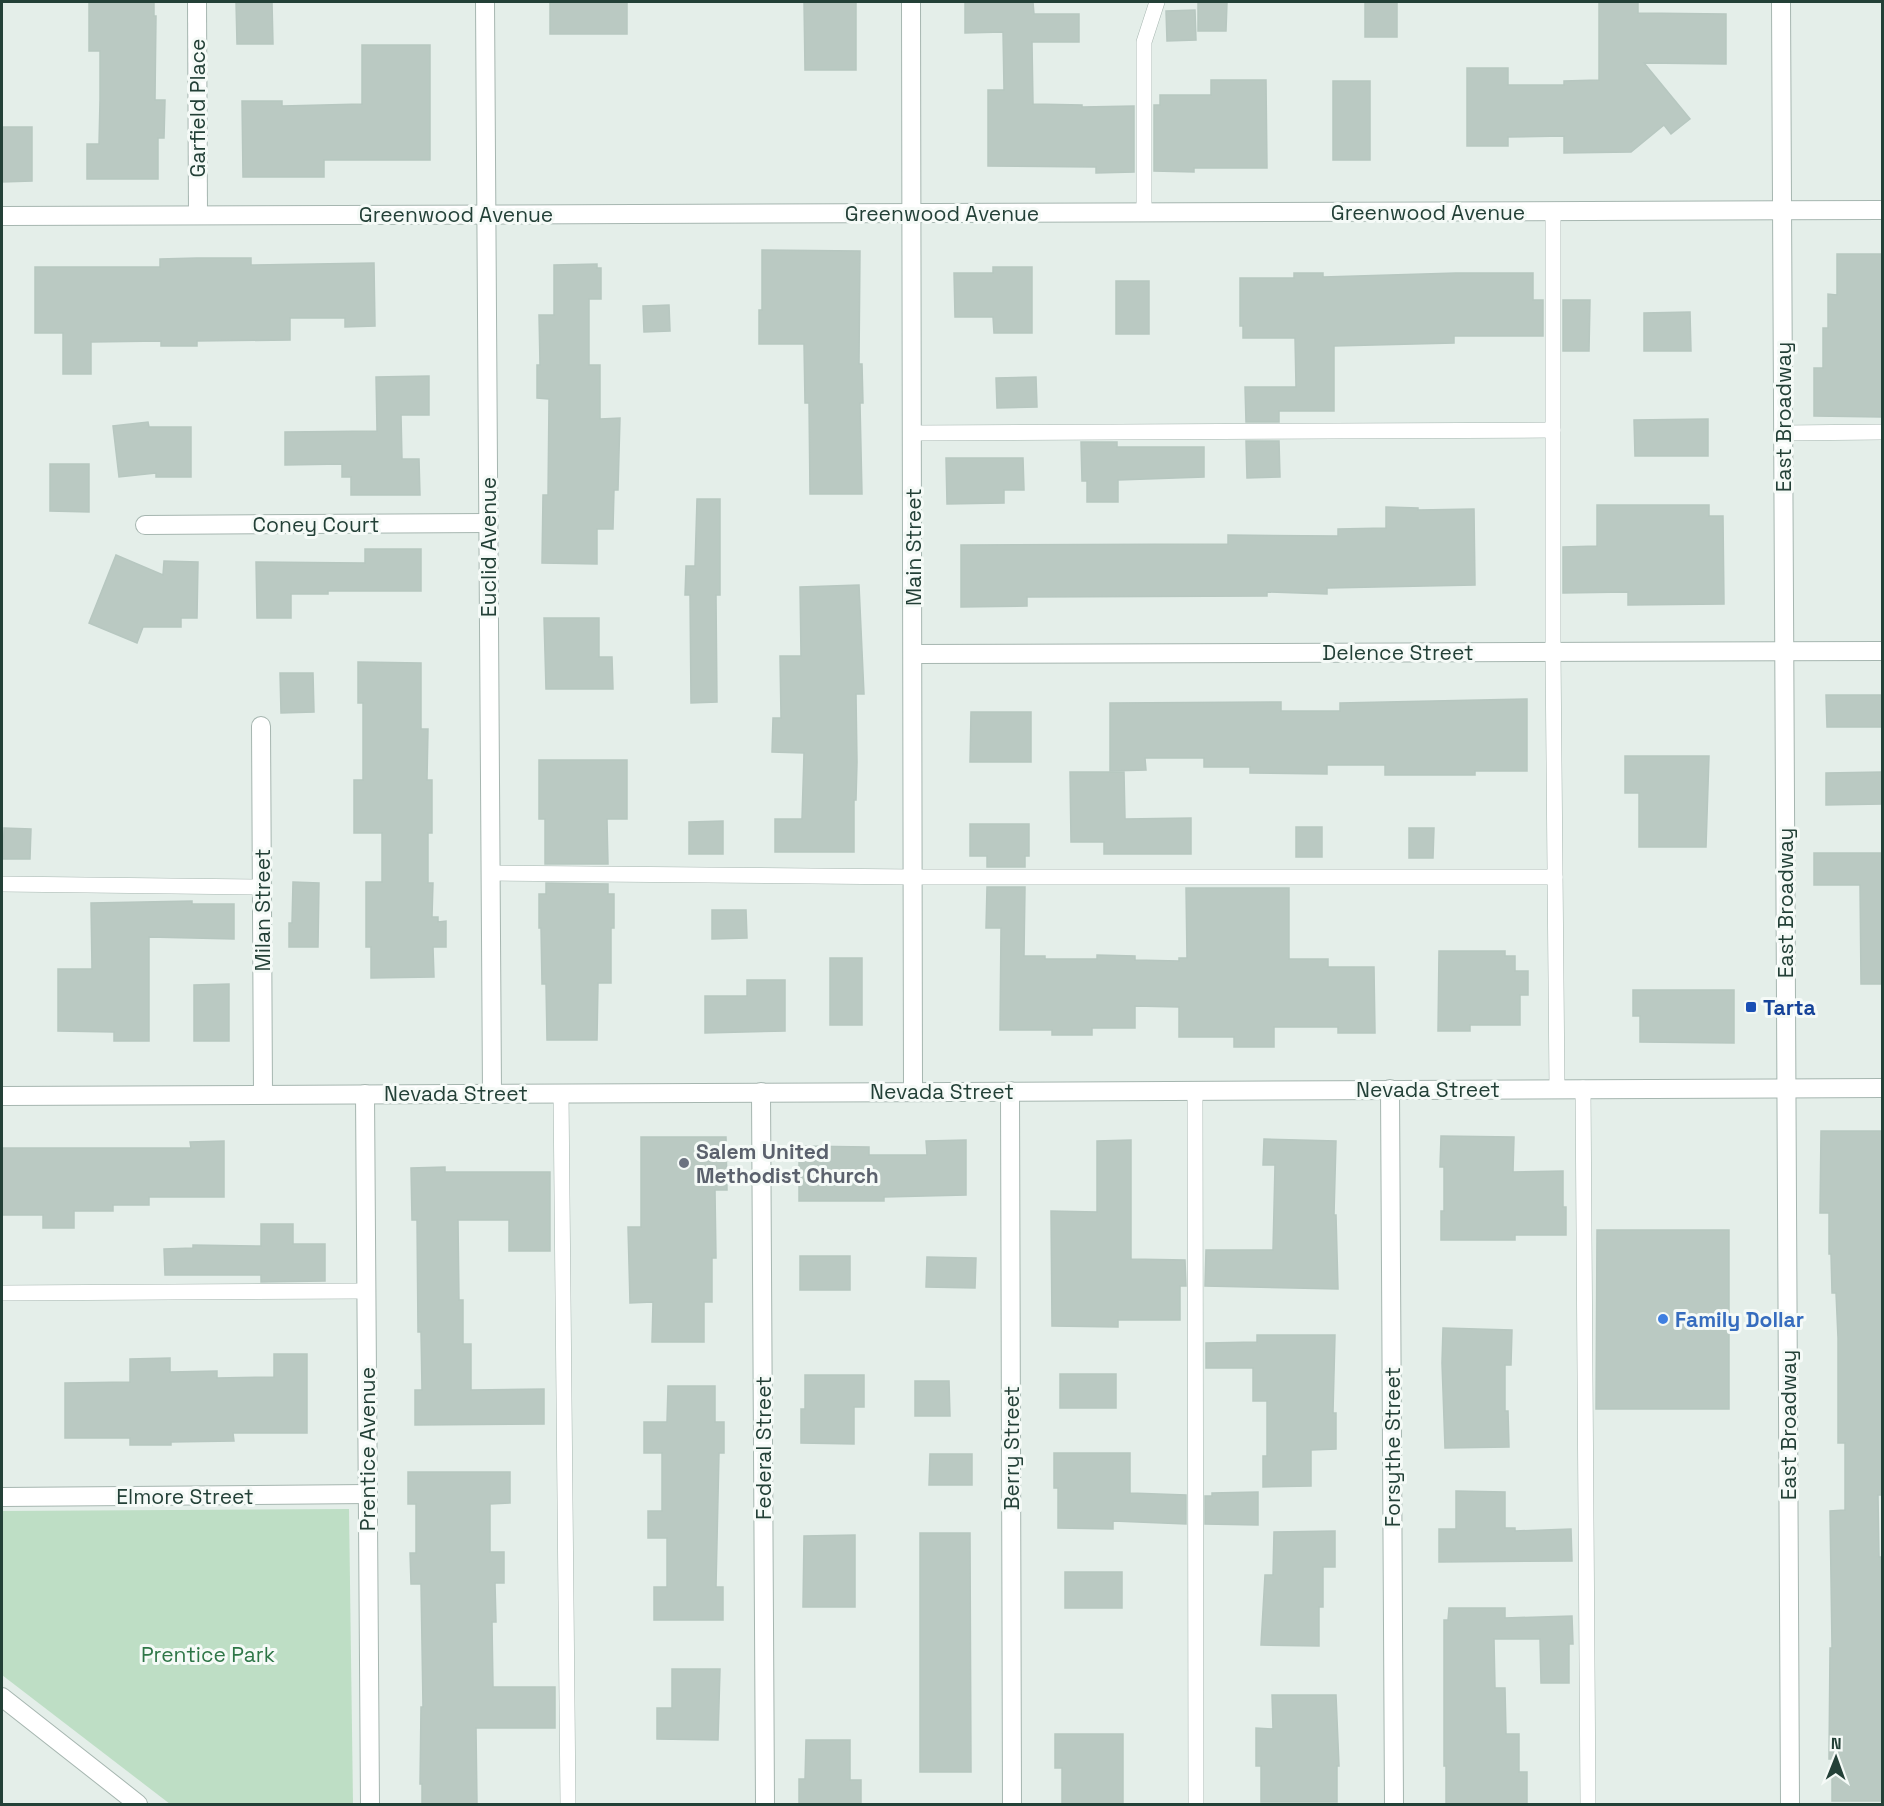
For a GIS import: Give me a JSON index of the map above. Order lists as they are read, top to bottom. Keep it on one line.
{"streets":{"street":["Garfield Place","Greenwood Avenue","East Broadway","Coney Court","Euclid Avenue","Main Street","Delence Street","Milan Street","Nevada Street","Forsythe Street","Federal Street","Berry Street","Prentice Avenue","Elmore Street"]},"crossings":[["Garfield Place","Greenwood Avenue"],["Greenwood Avenue","East Broadway"],["Greenwood Avenue","Euclid Avenue"],["Greenwood Avenue","Main Street"],["East Broadway","Delence Street"],["East Broadway","Nevada Street"],["Coney Court","Euclid Avenue"],["Euclid Avenue","Nevada Street"],["Main Street","Delence Street"],["Main Street","Nevada Street"],["Milan Street","Nevada Street"],["Nevada Street","Forsythe Street"],["Nevada Street","Federal Street"],["Nevada Street","Berry Street"],["Nevada Street","Prentice Avenue"],["Prentice Avenue","Elmore Street"]],"parks":["Prentice Park"],"places":{"transit":["Tarta"],"other":["Salem United Methodist Church","Family Dollar"]},"north":"top"}
